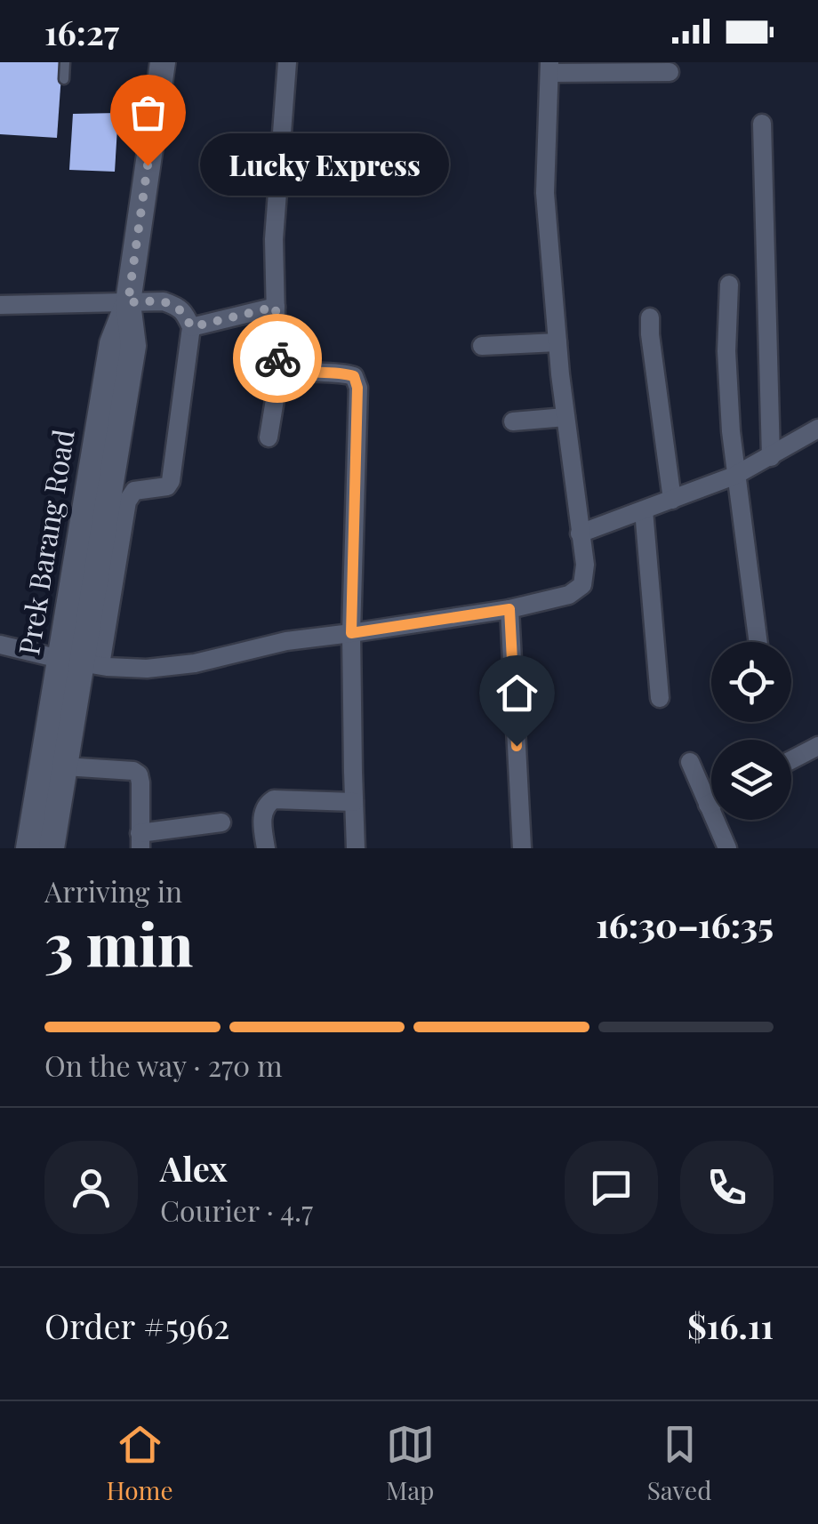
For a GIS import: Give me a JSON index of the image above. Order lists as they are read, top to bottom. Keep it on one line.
{"streets":{"main road":["Prek Barang Road"]},"places":["Lucky Express"],"page":{"status":"16:27","bubble":"Lucky Express","heading":["3 min","Arriving in","16:30–16:35"],"panel":["Alex","Courier · 4.7","Order #5962","$16.11"],"bar":"On the way · 270 m","tabs":["Home","Map","Saved"]}}
